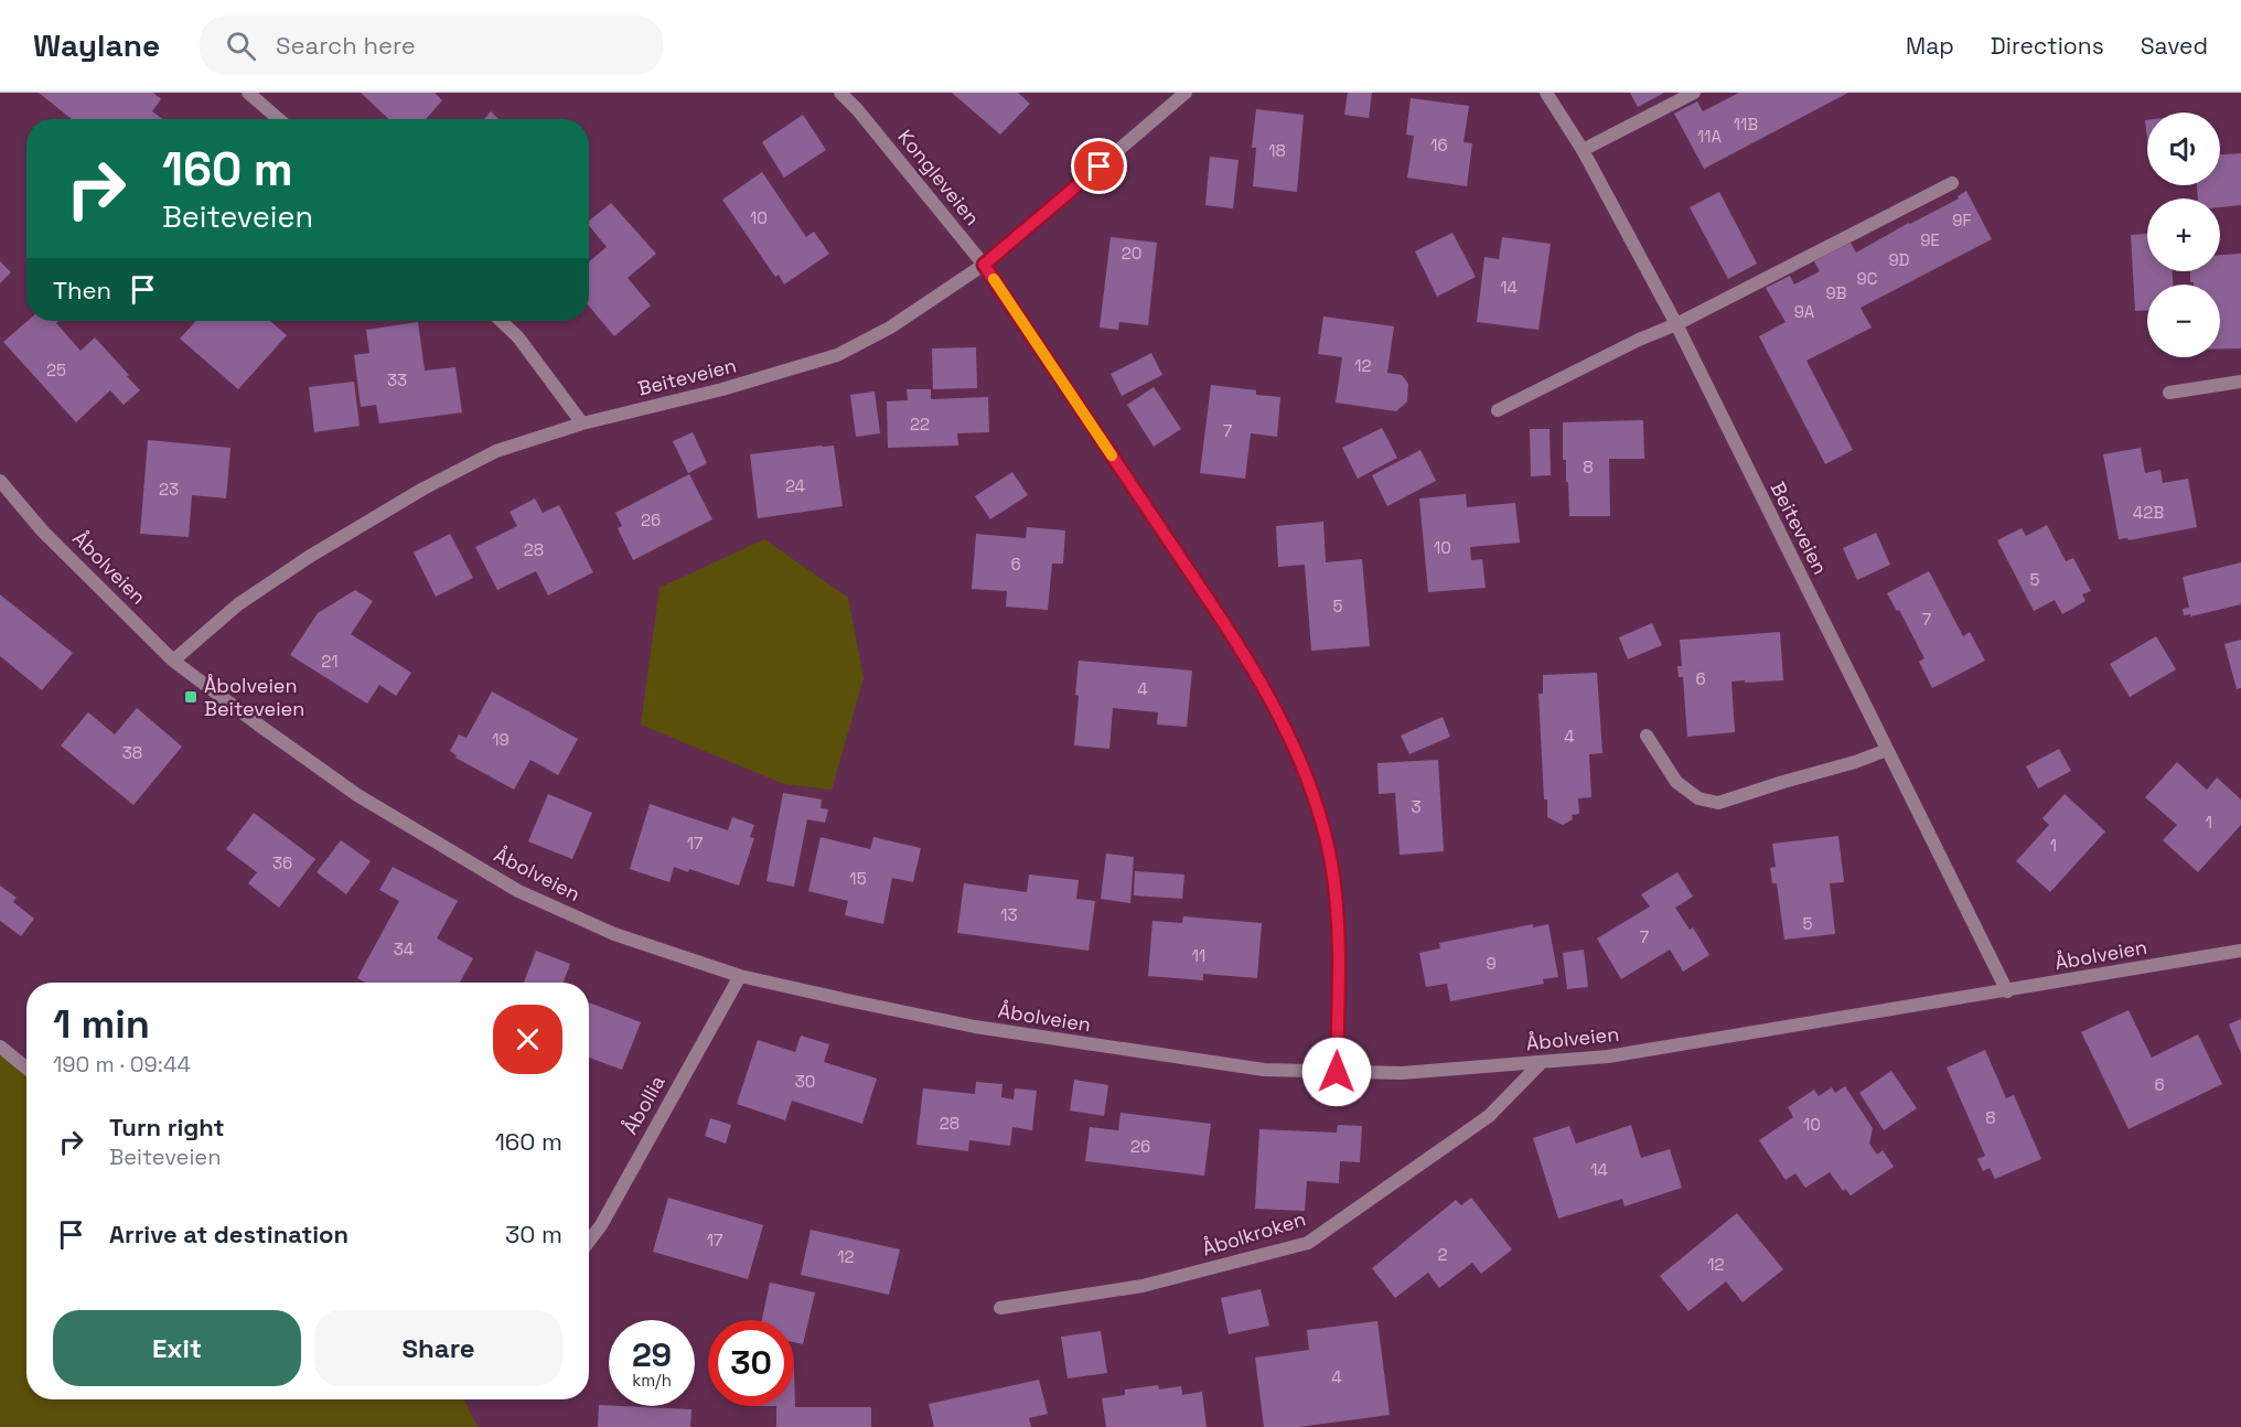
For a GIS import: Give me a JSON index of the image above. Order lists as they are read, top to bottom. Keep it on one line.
{"streets":{"street":["Kongleveien","Beiteveien","Åbolveien","Åbollia","Åbolkroken"]},"crossings":[["Kongleveien","Beiteveien"],["Kongleveien","Åbolveien"],["Beiteveien","Åbolveien"],["Åbolveien","Åbollia"],["Åbolveien","Åbolkroken"]],"places":{"transit":["Åbolveien Beiteveien"]},"house_numbers":["11B","11A","16","18","10","9F","9E","20","9D","9C","14","9B","9A","12","25","33","22","7","8","24","23","42B","26","10","28","6","5","5","7","21","6","4","4","19","38","3","1","17","1","36","15","13","5","7","34","11","9","30","6","8","28","10","26","14","17","2","12","12","4"],"page":{"header":"Waylane","search":"Search here","nav":["Map","Directions","Saved"],"map_buttons":["+","−"],"turn":["160 m","Beiteveien"],"then":"Then","heading":["1 min","190 m · 09:44"],"list":[{"name":"Turn right","note":"Beiteveien","value":"160 m"},{"name":"Arrive at destination","value":"30 m"}],"buttons":["Exit","Share"],"speed":"29 km/h","limit":"30"}}
